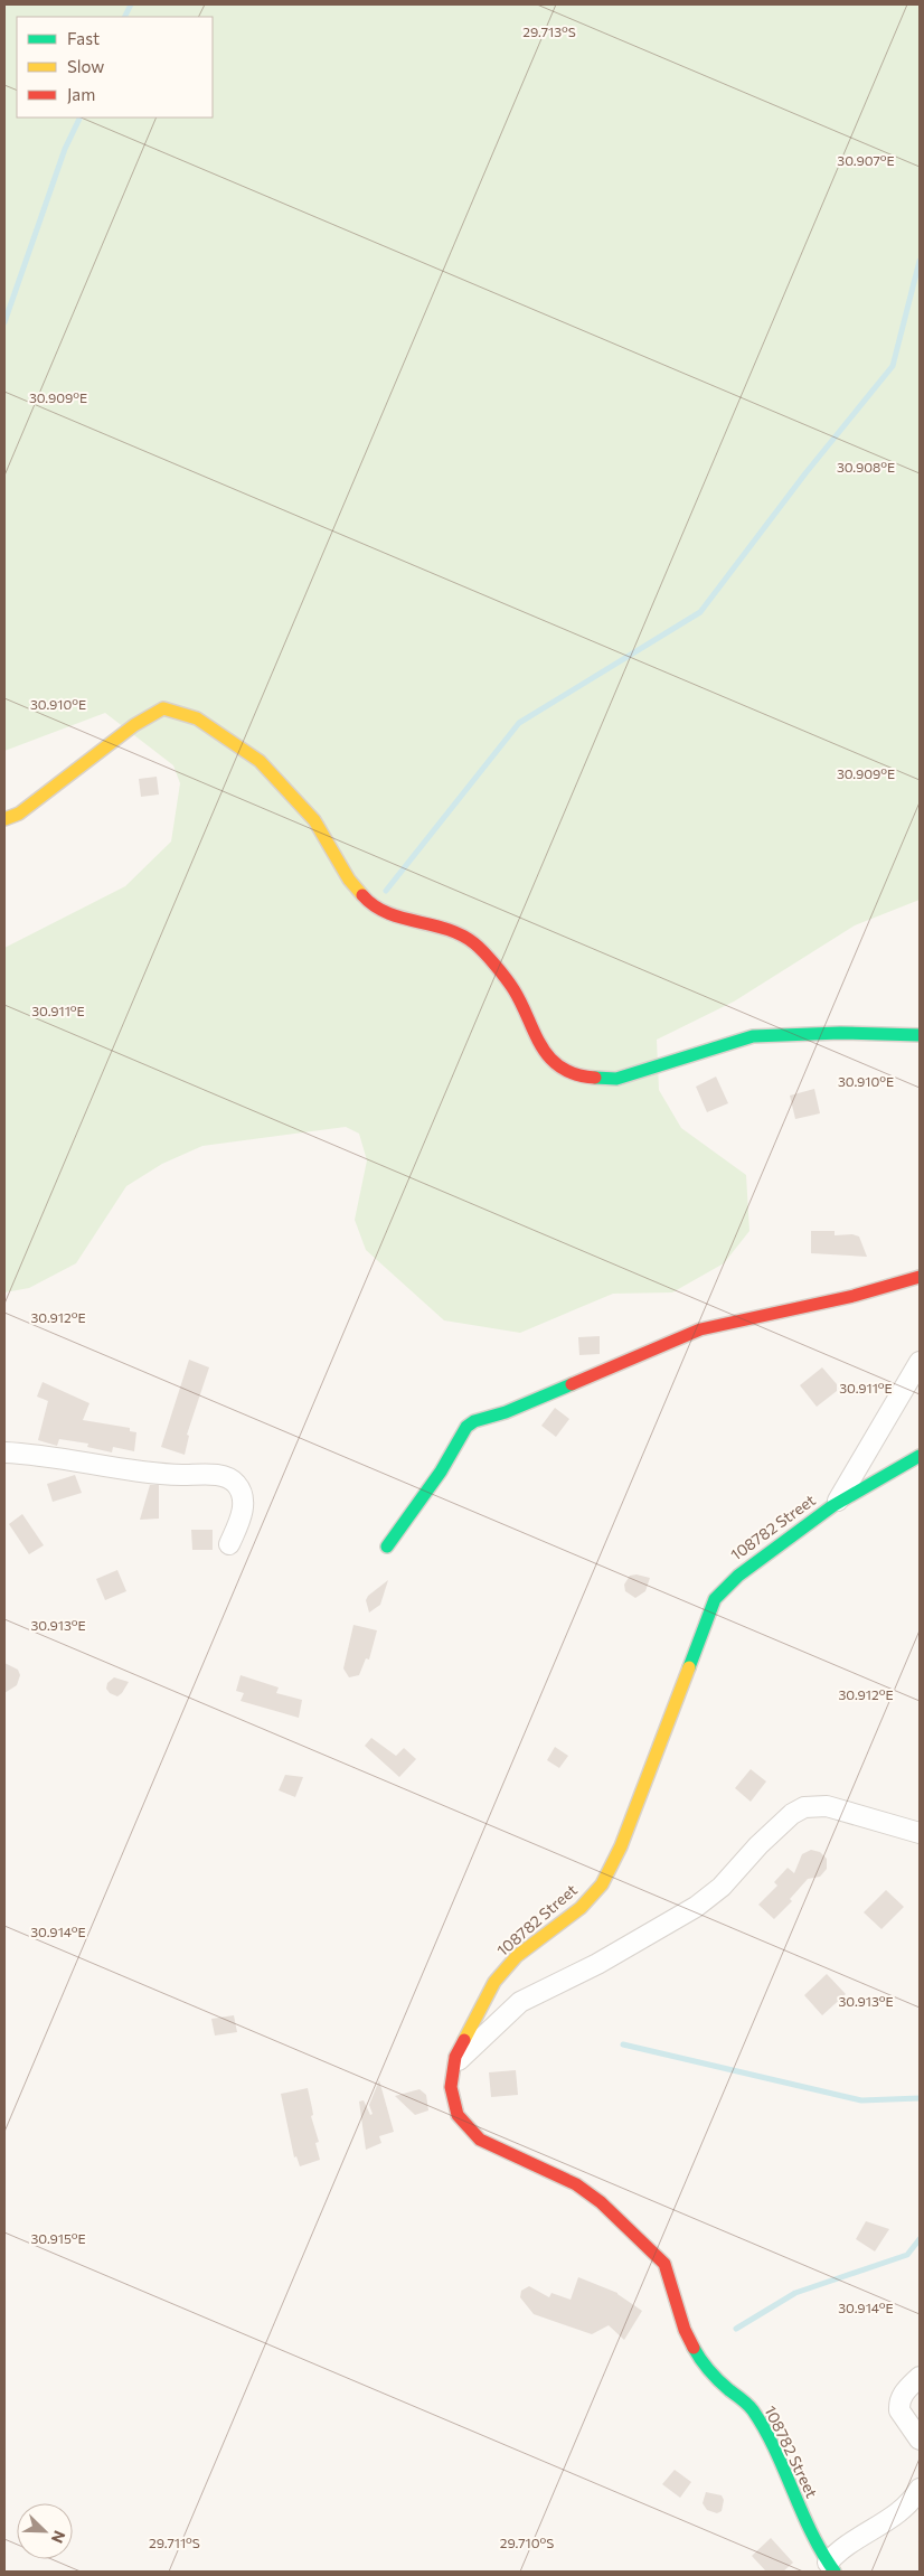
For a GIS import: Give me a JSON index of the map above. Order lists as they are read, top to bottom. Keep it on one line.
{"streets":{"street":["108782 Street"]},"legend":["Fast","Slow","Jam"],"north":"bottom right","coordinates":["29.713°S","30.907°E","30.909°E","30.908°E","30.910°E","30.911°E","30.912°E","30.913°E","30.914°E","30.915°E","29.711°S","29.710°S"]}
